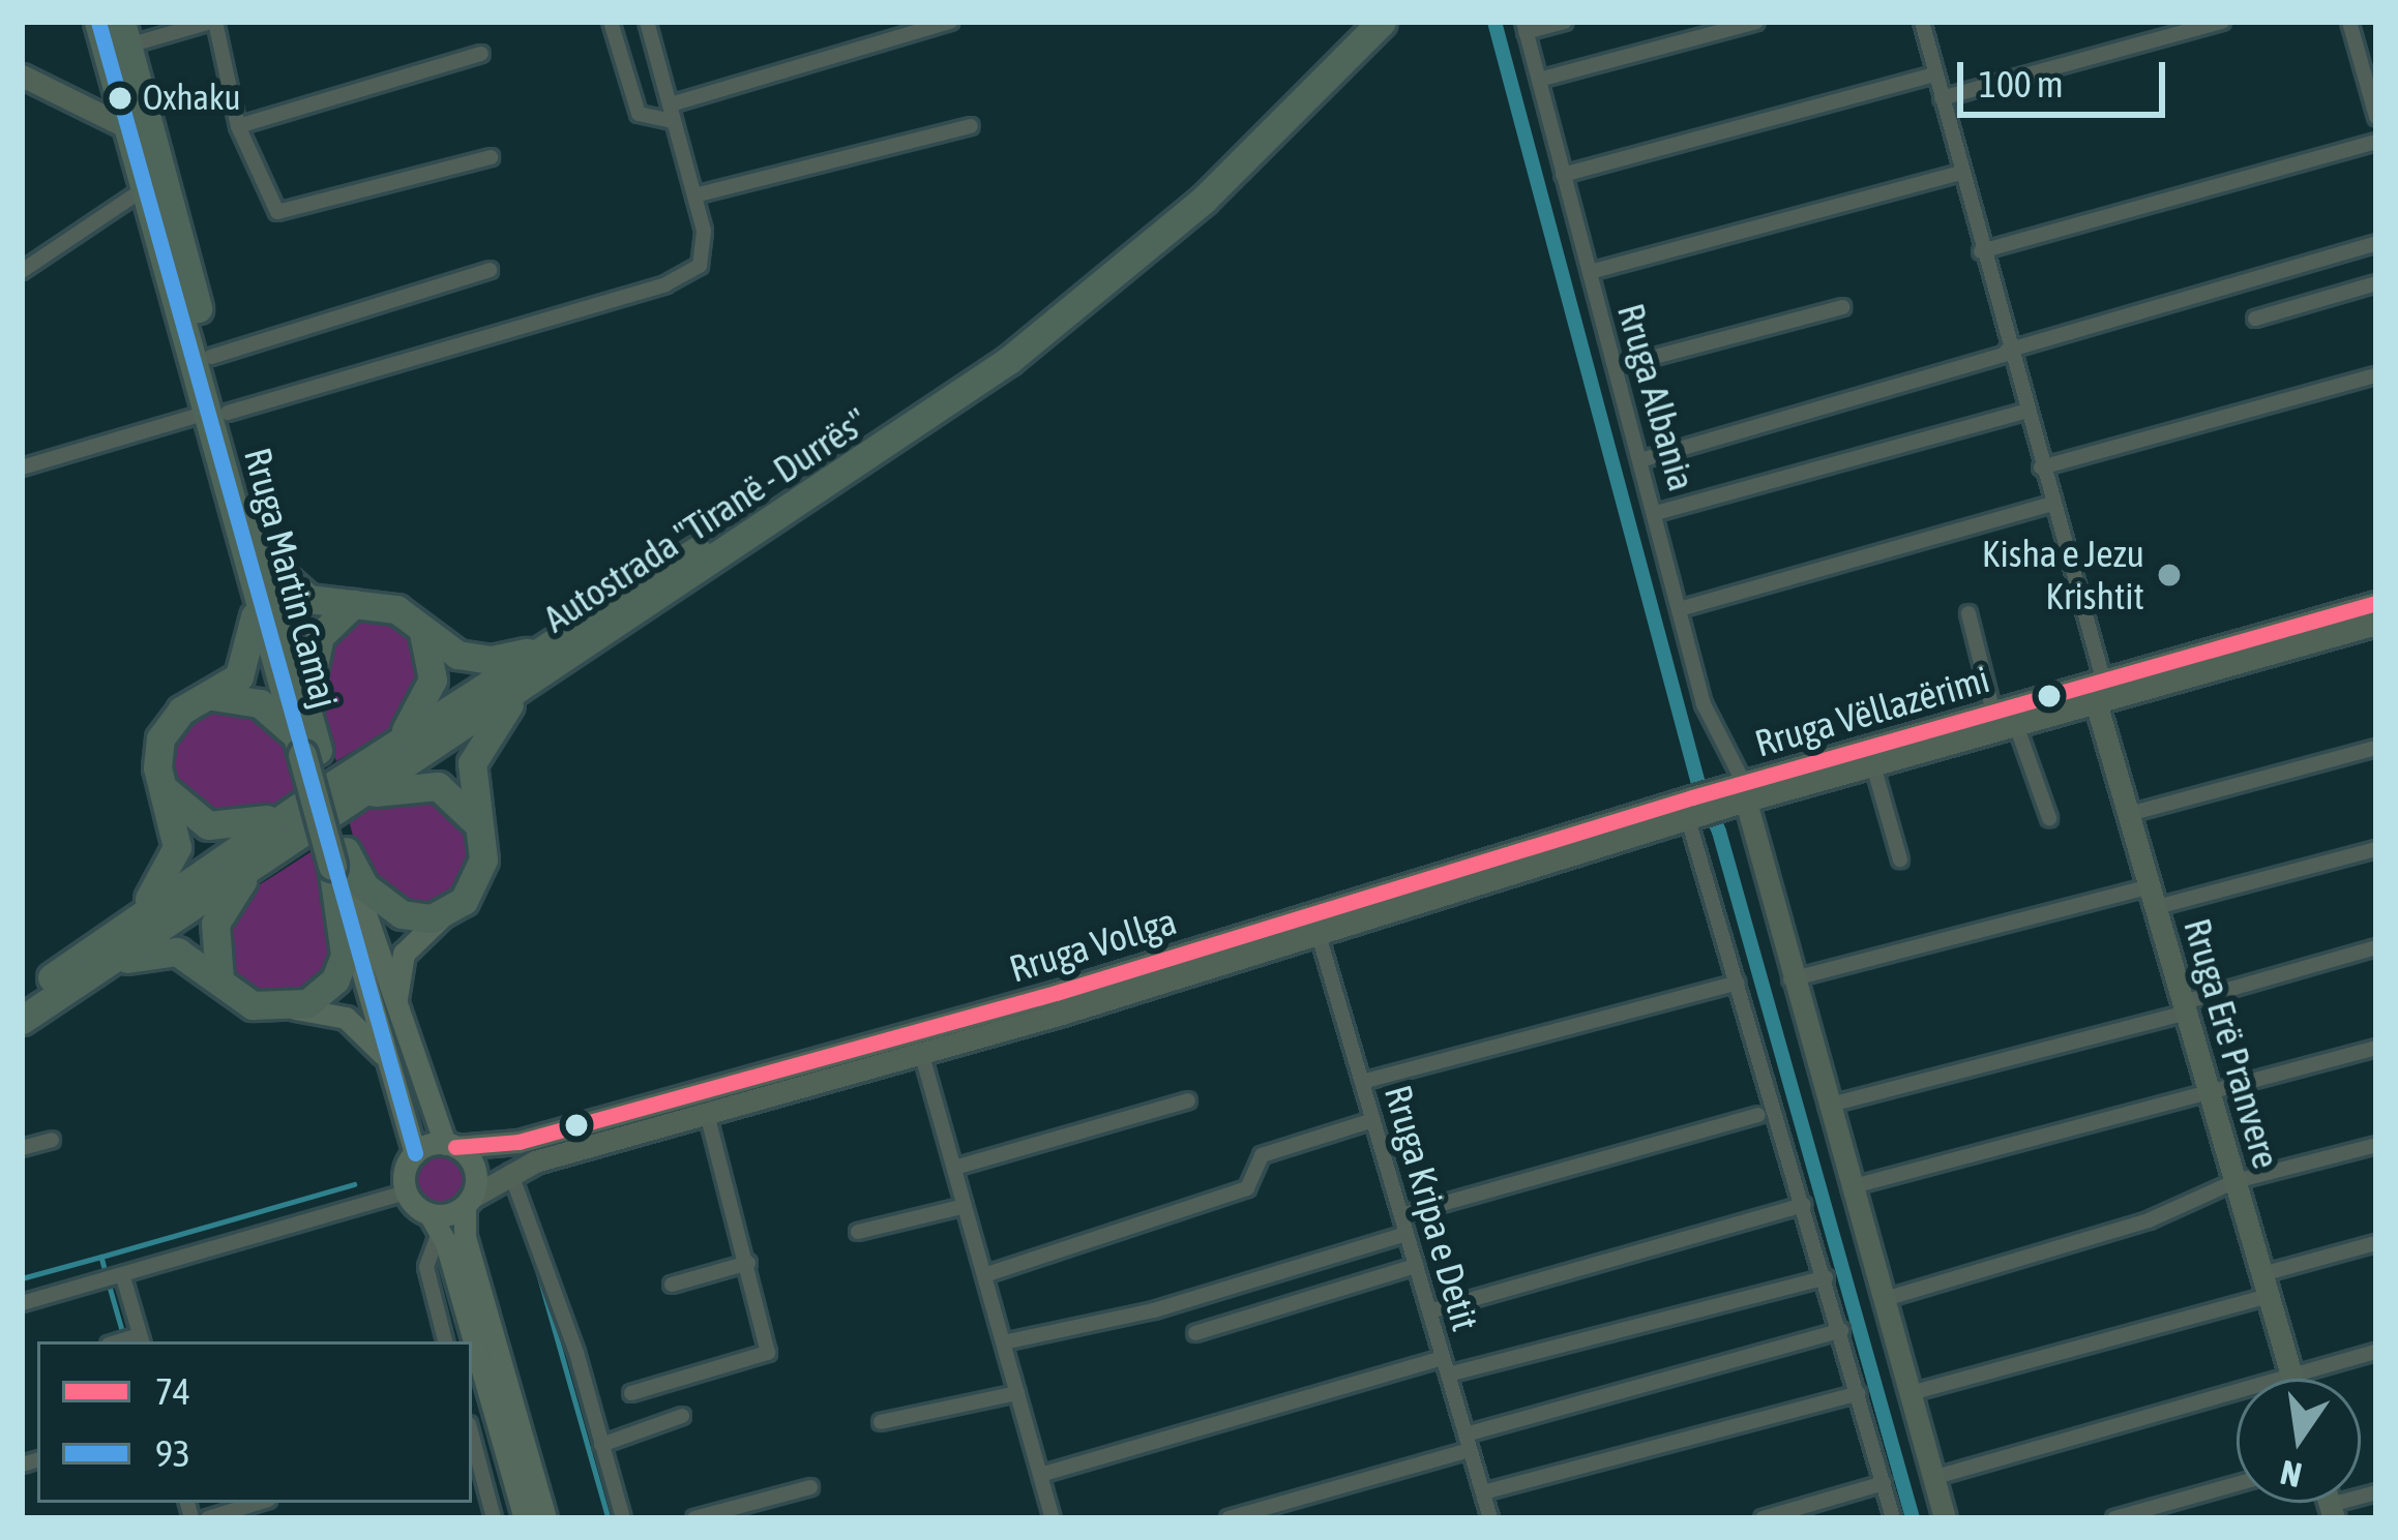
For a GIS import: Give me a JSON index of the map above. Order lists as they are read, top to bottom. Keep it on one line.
{"streets":{"highway":["Autostrada \"Tiranë - Durrës\"","Rruga Martin Camaj"],"main road":["Rruga Vëllazërimi","Rruga Vollga","Rruga Erë Pranvere"],"street":["Rruga Albania","Rruga Kripa e Detit"]},"crossings":[["Rruga Albania","Rruga Vëllazërimi"],["Rruga Albania","Rruga Vollga"],["Rruga Martin Camaj","Rruga Vollga"],["Rruga Vëllazërimi","Rruga Vollga"],["Rruga Vëllazërimi","Rruga Erë Pranvere"],["Rruga Vollga","Rruga Kripa e Detit"]],"places":["Oxhaku","Kisha e Jezu Krishtit"],"lines":["transit line 93","transit line 74"],"legend":["74","93"],"scale_bar":"100 m","north":"bottom"}
